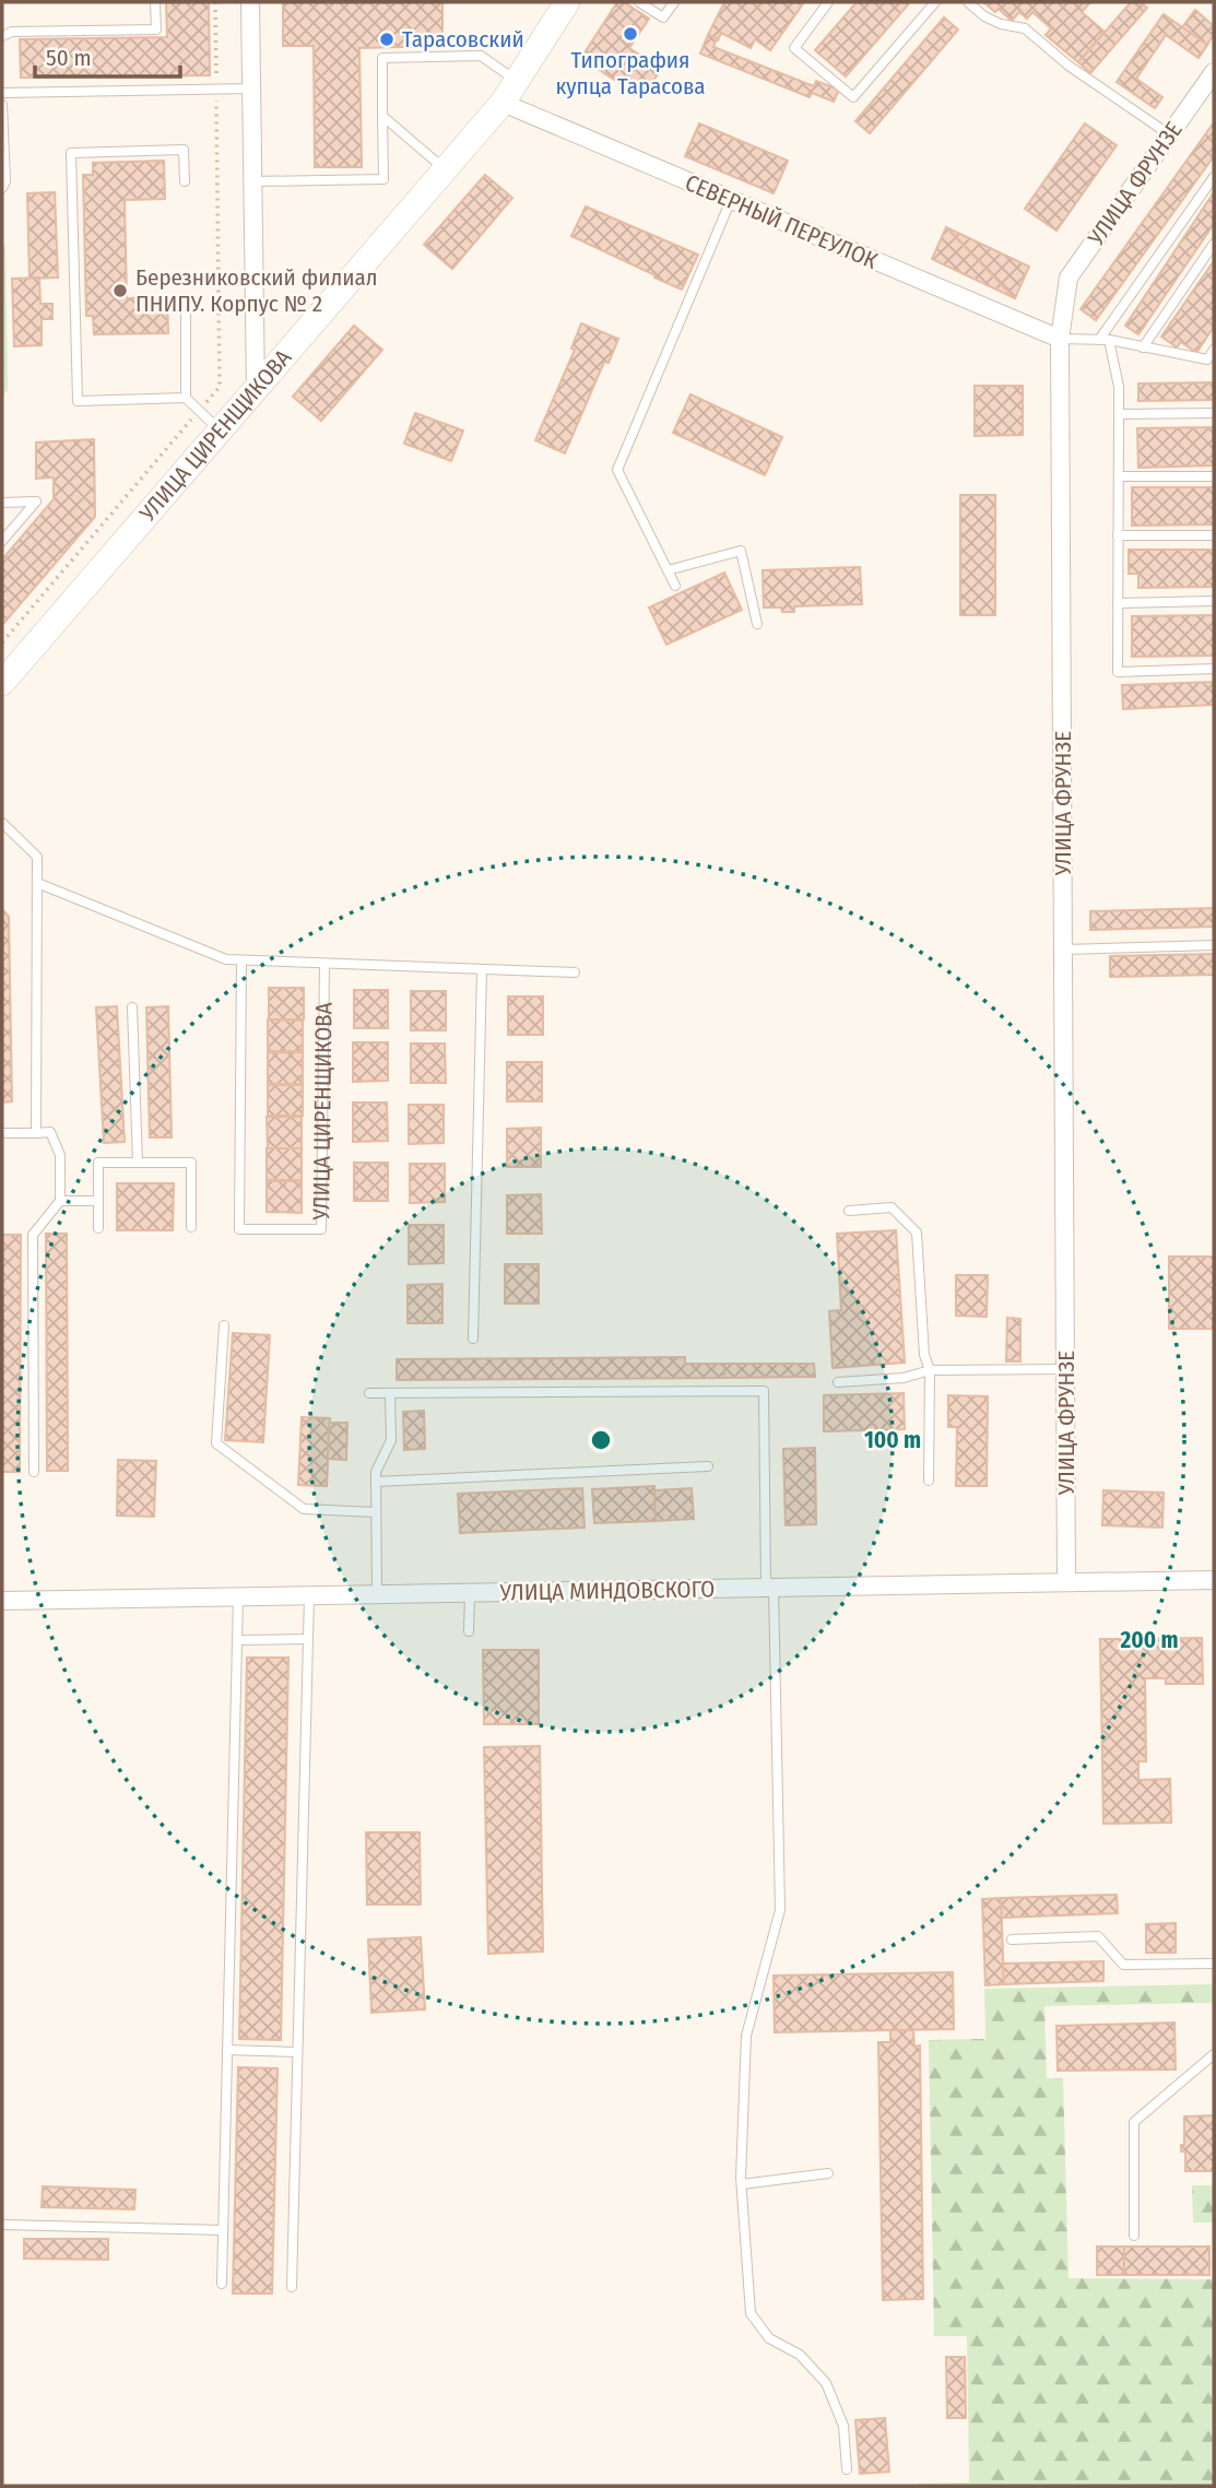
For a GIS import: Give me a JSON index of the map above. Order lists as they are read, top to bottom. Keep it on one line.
{"streets":{"street":["УЛИЦА ФРУНЗЕ","СЕВЕРНЫЙ ПЕРЕУЛОК","УЛИЦА ЦИРЕНЩИКОВА","УЛИЦА МИНДОВСКОГО"]},"crossings":[["УЛИЦА ФРУНЗЕ","СЕВЕРНЫЙ ПЕРЕУЛОК"],["УЛИЦА ФРУНЗЕ","УЛИЦА МИНДОВСКОГО"],["СЕВЕРНЫЙ ПЕРЕУЛОК","УЛИЦА ЦИРЕНЩИКОВА"]],"places":["Типография купца Тарасова","Тарасовский","Березниковский филиал ПНИПУ. Корпус № 2"],"scale_bar":"50 m","rings":["100 m","200 m"]}
